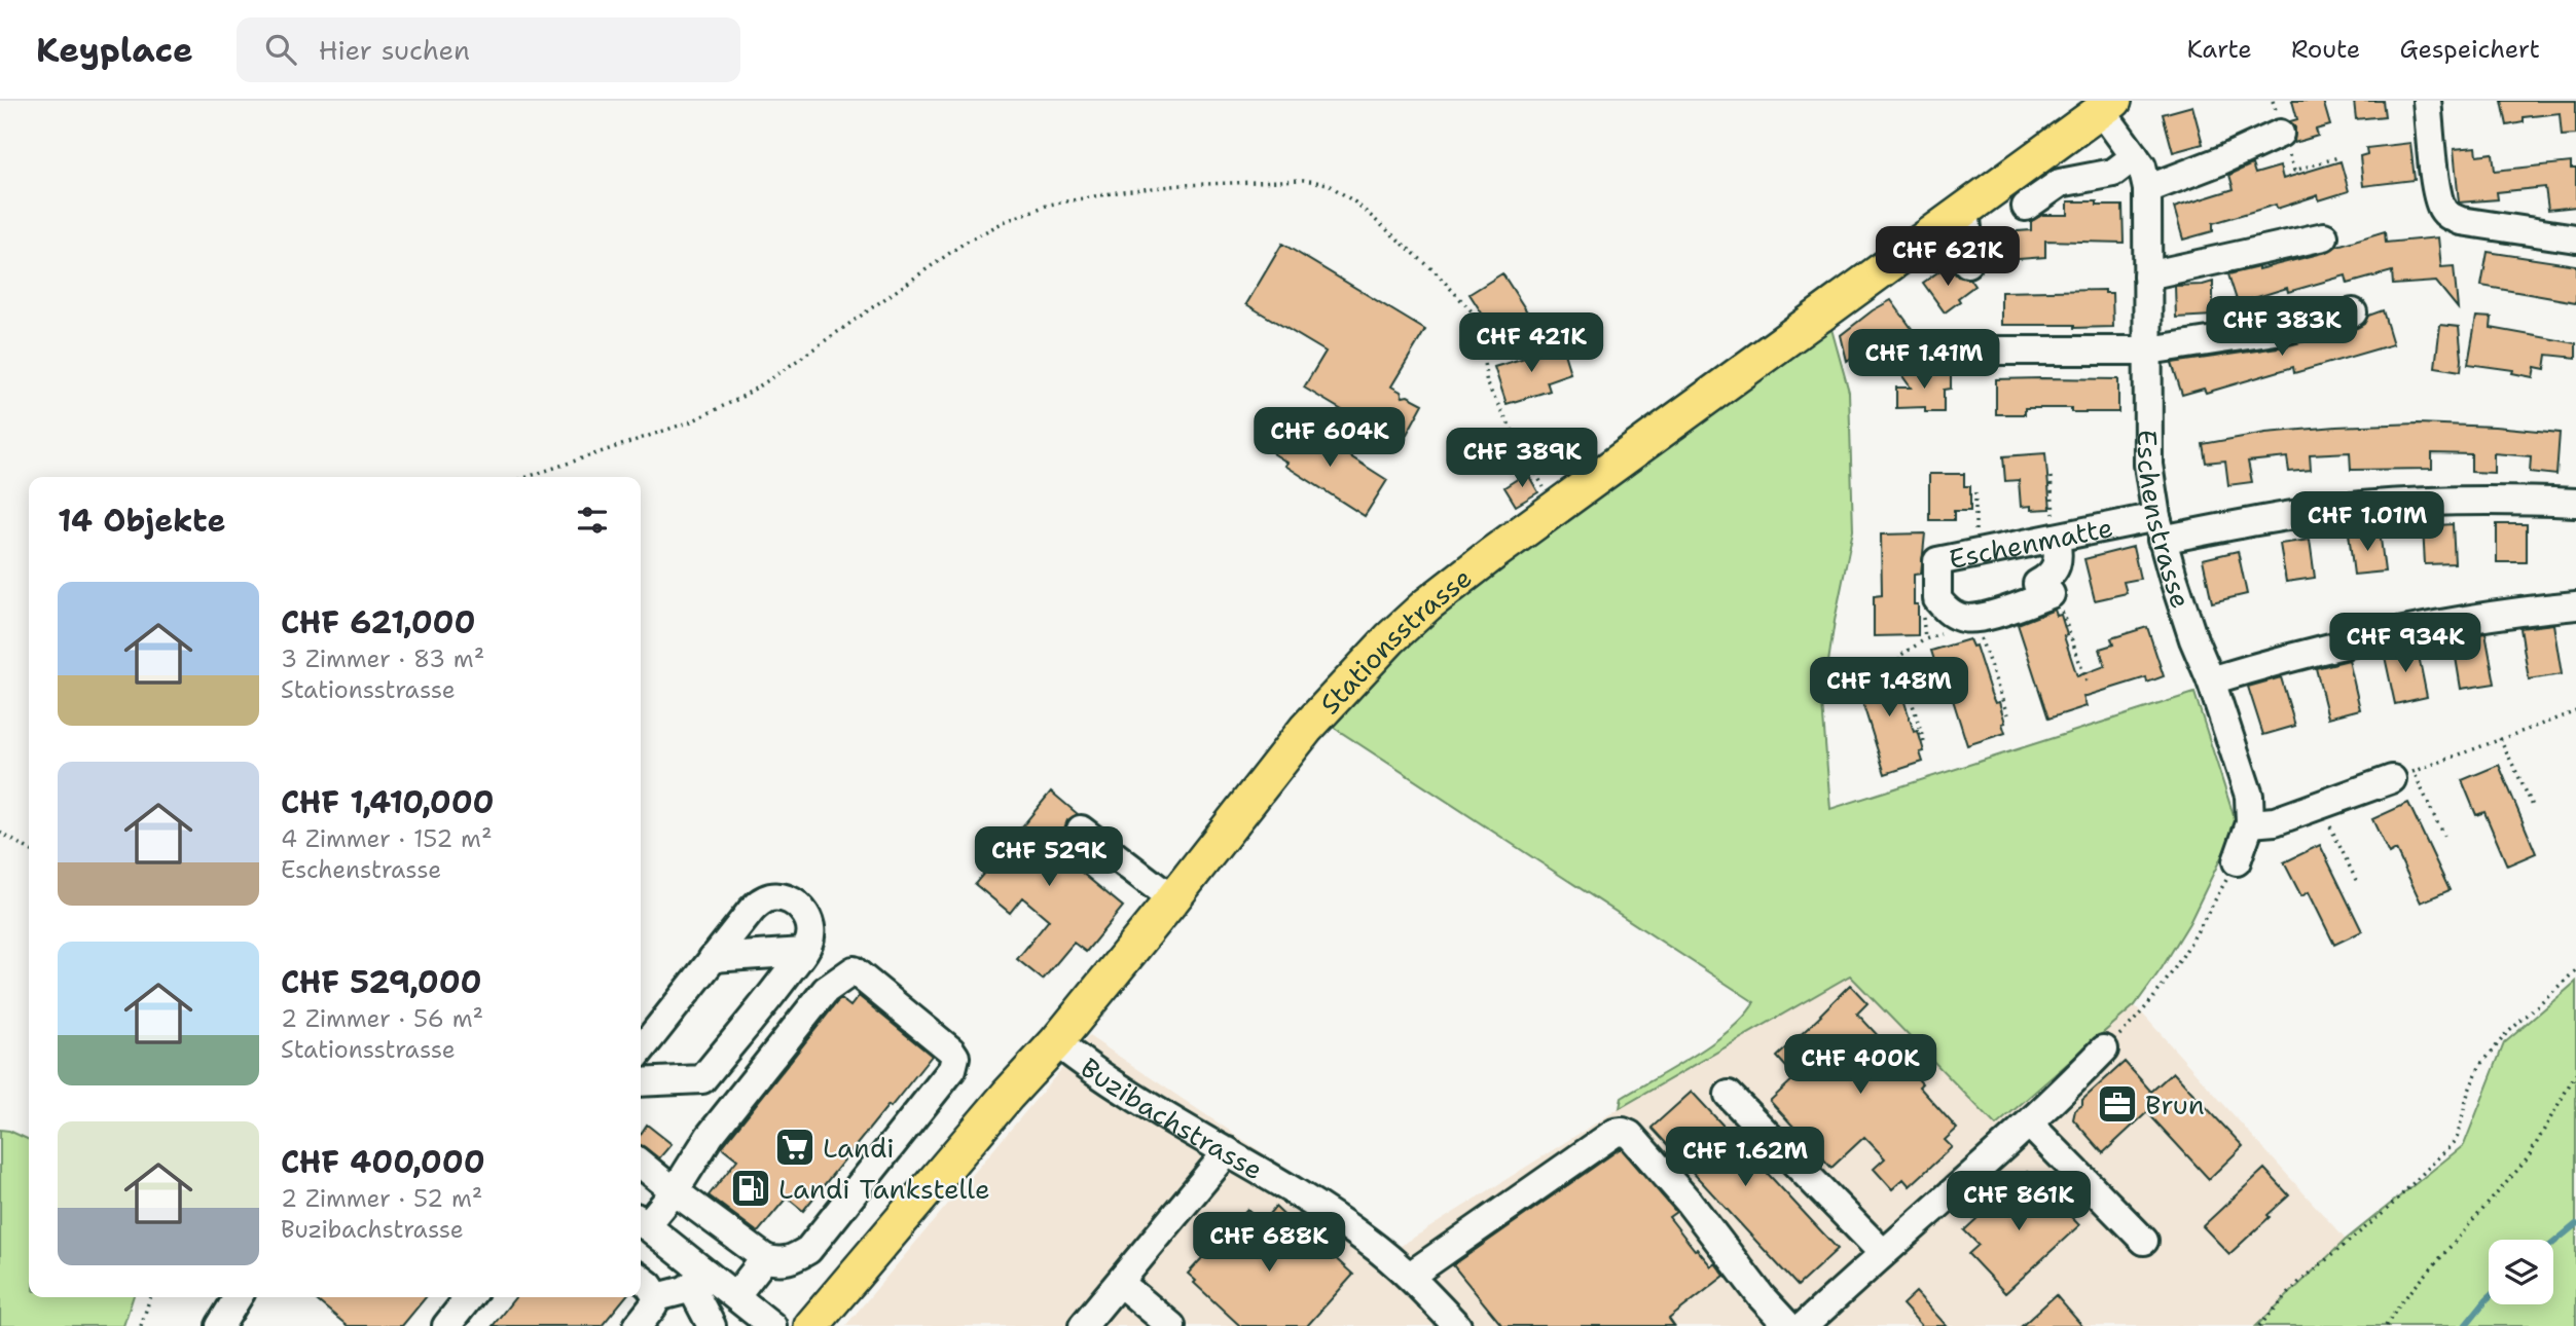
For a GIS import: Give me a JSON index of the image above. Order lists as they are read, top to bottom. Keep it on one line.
{"streets":{"main road":["Stationsstrasse"],"street":["Eschenstrasse","Eschenmatte","Buzibachstrasse"]},"crossings":[["Eschenstrasse","Eschenmatte"],["Eschenstrasse","Stationsstrasse"],["Stationsstrasse","Buzibachstrasse"]],"places":{"office":["Brun"],"supermarket":["Landi"],"fuel station":["Landi Tankstelle"]},"page":{"header":"Keyplace","search":"Hier suchen","nav":["Karte","Route","Gespeichert"],"price":["CHF 621K","CHF 383K","CHF 421K","CHF 1.41M","CHF 604K","CHF 389K","CHF 1.01M","CHF 934K","CHF 1.48M","CHF 529K","CHF 400K","CHF 1.62M","CHF 861K","CHF 688K"],"heading":"14 Objekte","list":[{"name":"CHF 621,000","note":"3 Zimmer · 83 m² · Stationsstrasse"},{"name":"CHF 1,410,000","note":"4 Zimmer · 152 m² · Eschenstrasse"},{"name":"CHF 529,000","note":"2 Zimmer · 56 m² · Stationsstrasse"},{"name":"CHF 400,000","note":"2 Zimmer · 52 m² · Buzibachstrasse"}]}}
